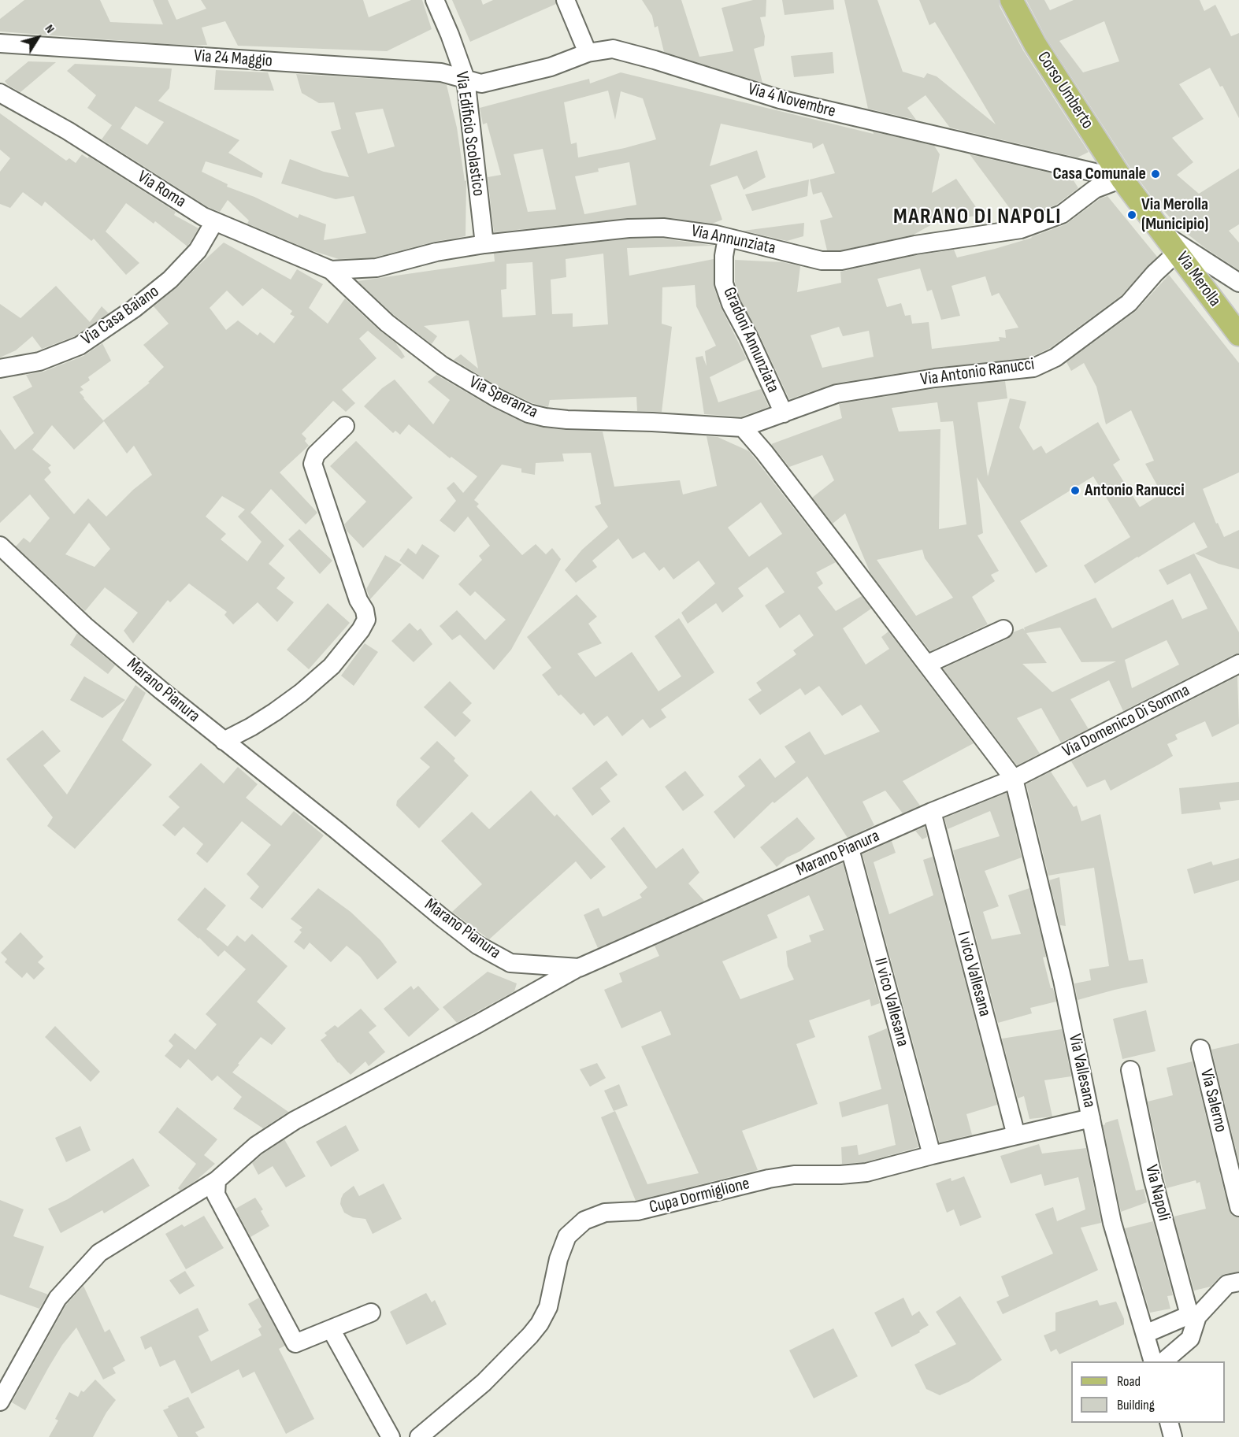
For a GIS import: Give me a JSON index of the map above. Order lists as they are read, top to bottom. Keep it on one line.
{"streets":{"main road":["Corso Umberto","Via Merolla"],"street":["Via 24 Maggio","Via 4 Novembre","Via Edificio Scolastico","Via Roma","Via Annunziata","Via Casa Baiano","Gradoni Annunziata","Via Antonio Ranucci","Via Speranza","Marano Pianura","Via Domenico Di Somma","I vico Vallesana","II vico Vallesana","Via Vallesana","Via Salerno","Via Napoli","Cupa Dormiglione"]},"crossings":[["Via 24 Maggio","Via 4 Novembre"],["Via 24 Maggio","Via Edificio Scolastico"],["Corso Umberto","Via 4 Novembre"],["Corso Umberto","Via Annunziata"],["Corso Umberto","Via Merolla"],["Via 4 Novembre","Via Edificio Scolastico"],["Via 4 Novembre","Via Annunziata"],["Via 4 Novembre","Via Merolla"],["Via Edificio Scolastico","Via Annunziata"],["Via Roma","Via Annunziata"],["Via Roma","Via Casa Baiano"],["Via Roma","Via Speranza"],["Via Annunziata","Via Merolla"],["Via Annunziata","Gradoni Annunziata"],["Via Annunziata","Via Speranza"],["Via Merolla","Via Antonio Ranucci"],["Gradoni Annunziata","Via Antonio Ranucci"],["Via Antonio Ranucci","Via Speranza"],["Marano Pianura","Via Domenico Di Somma"],["Marano Pianura","I vico Vallesana"],["Marano Pianura","II vico Vallesana"],["Marano Pianura","Via Vallesana"],["Via Domenico Di Somma","Via Vallesana"],["I vico Vallesana","Cupa Dormiglione"],["II vico Vallesana","Cupa Dormiglione"],["Via Vallesana","Cupa Dormiglione"]],"districts":["MARANO DI NAPOLI"],"places":["Casa Comunale","Via Merolla (Municipio)","Antonio Ranucci"],"legend":["Road","Building"],"north":"top right"}
